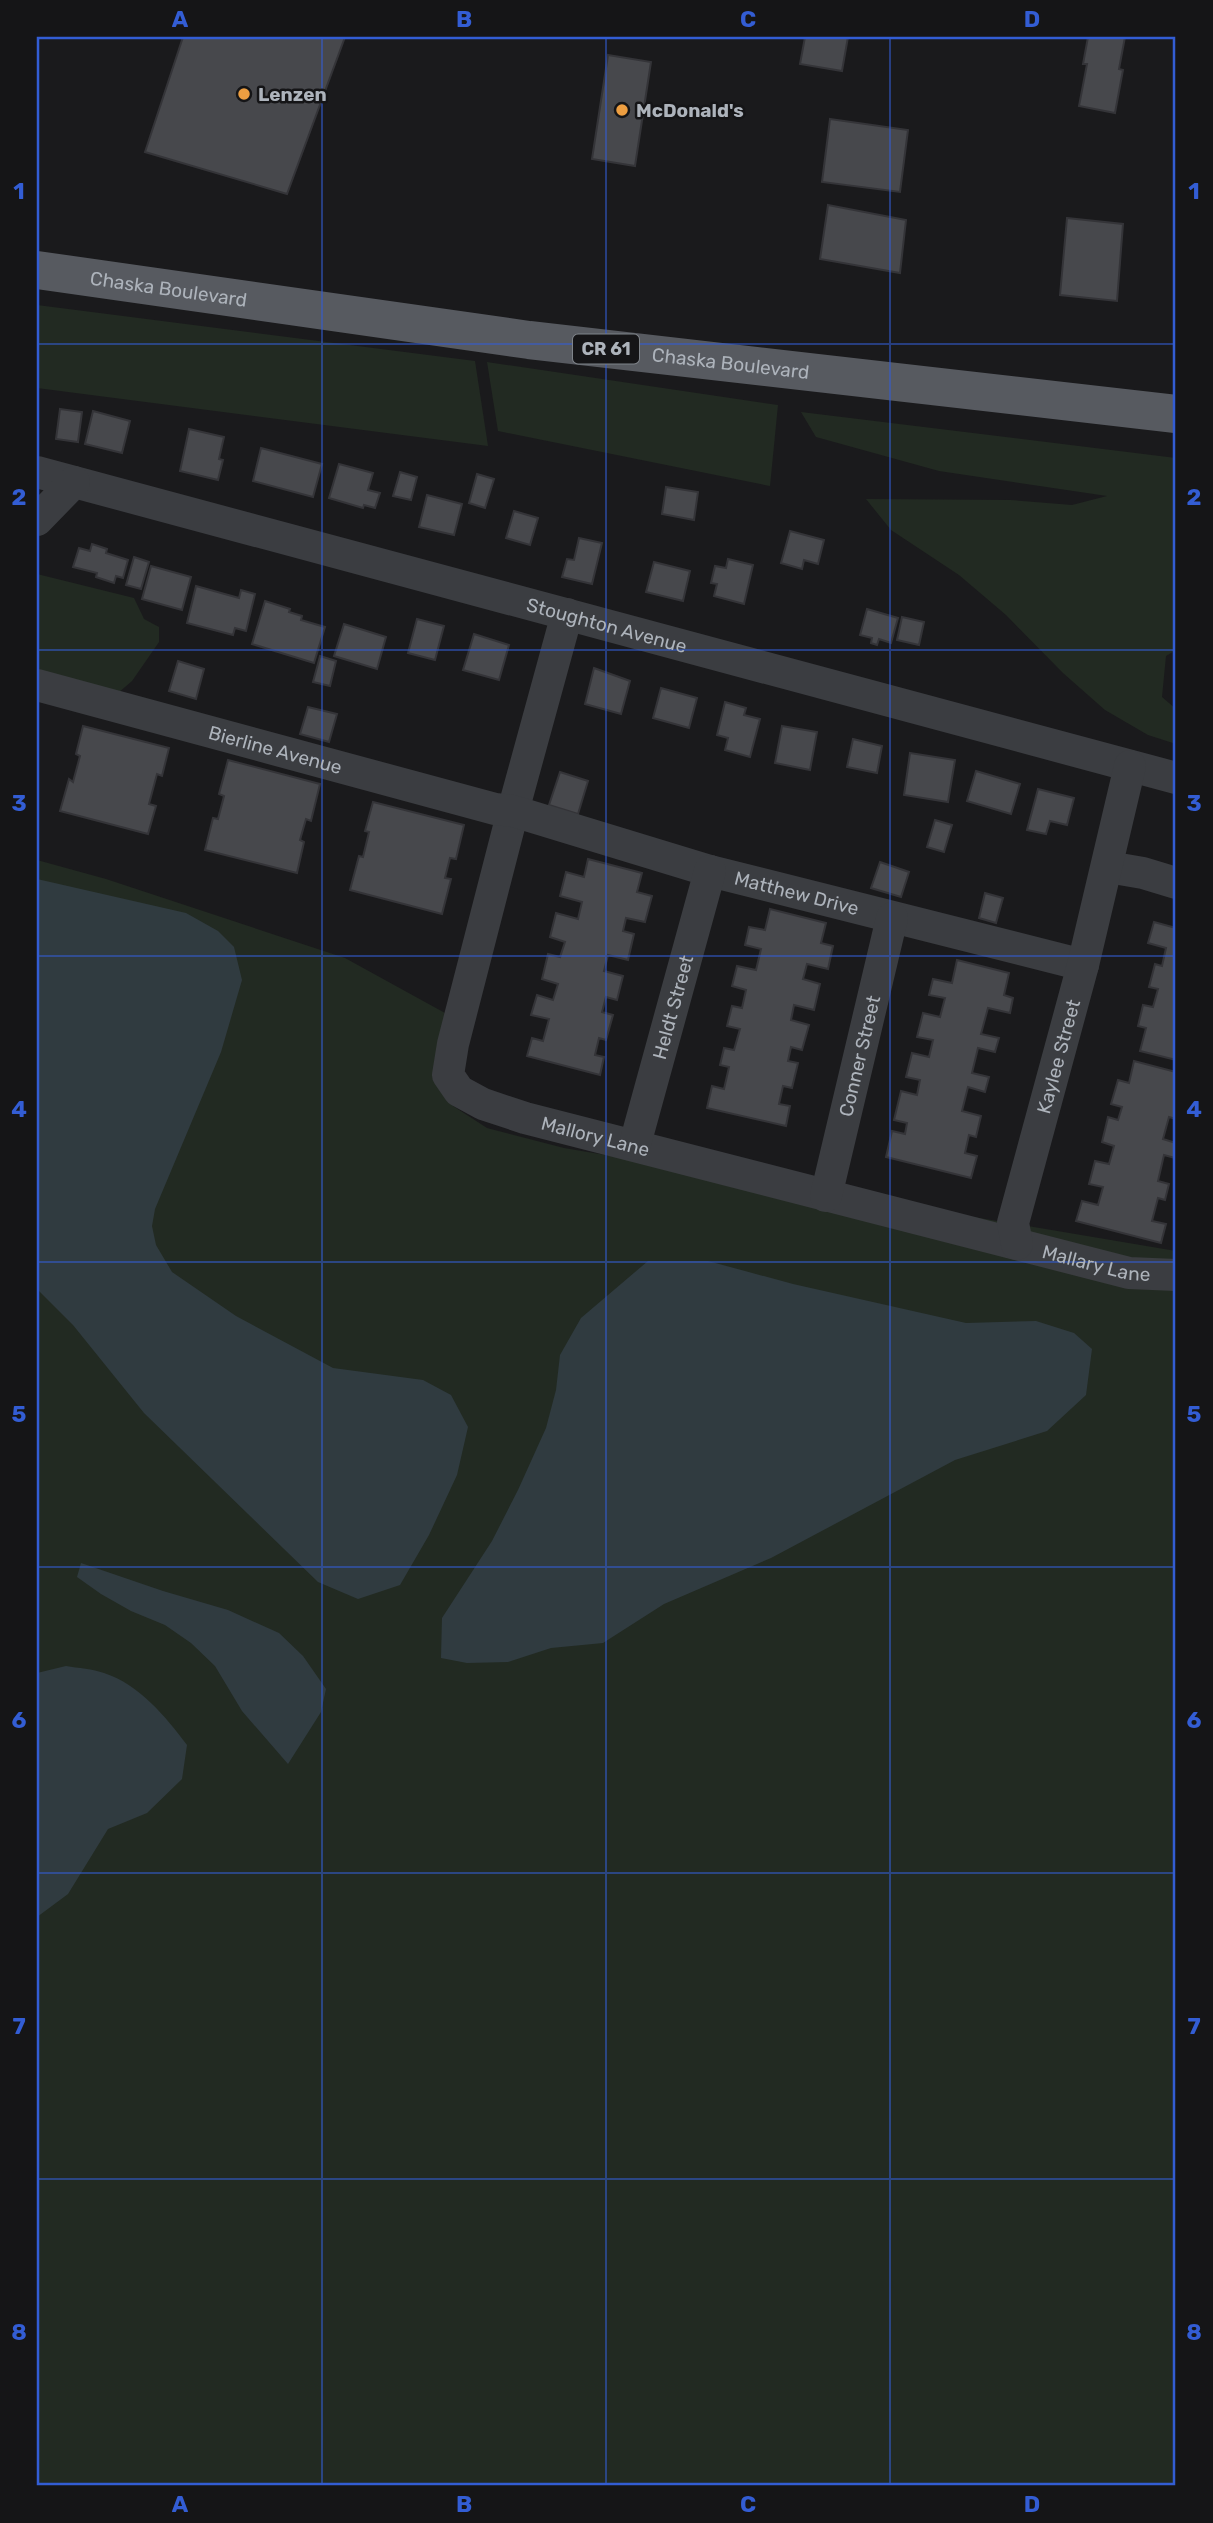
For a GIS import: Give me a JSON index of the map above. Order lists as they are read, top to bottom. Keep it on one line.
{"streets":{"main road":["Chaska Boulevard","CR 61"],"street":["Stoughton Avenue","Bierline Avenue","Matthew Drive","Heldt Street","Kaylee Street","Conner Street","Mallory Lane","Mallary Lane"]},"crossings":[["Stoughton Avenue","Kaylee Street"],["Stoughton Avenue","Mallory Lane"],["Bierline Avenue","Matthew Drive"],["Bierline Avenue","Mallory Lane"],["Matthew Drive","Heldt Street"],["Matthew Drive","Kaylee Street"],["Matthew Drive","Conner Street"],["Matthew Drive","Mallory Lane"],["Heldt Street","Mallory Lane"],["Kaylee Street","Mallory Lane"],["Kaylee Street","Mallary Lane"],["Conner Street","Mallory Lane"],["Mallory Lane","Mallary Lane"]],"places":["Lenzen","McDonald's"],"grid":{"columns":["A","B","C","D"],"rows":["1","2","3","4","5","6","7","8"]}}
